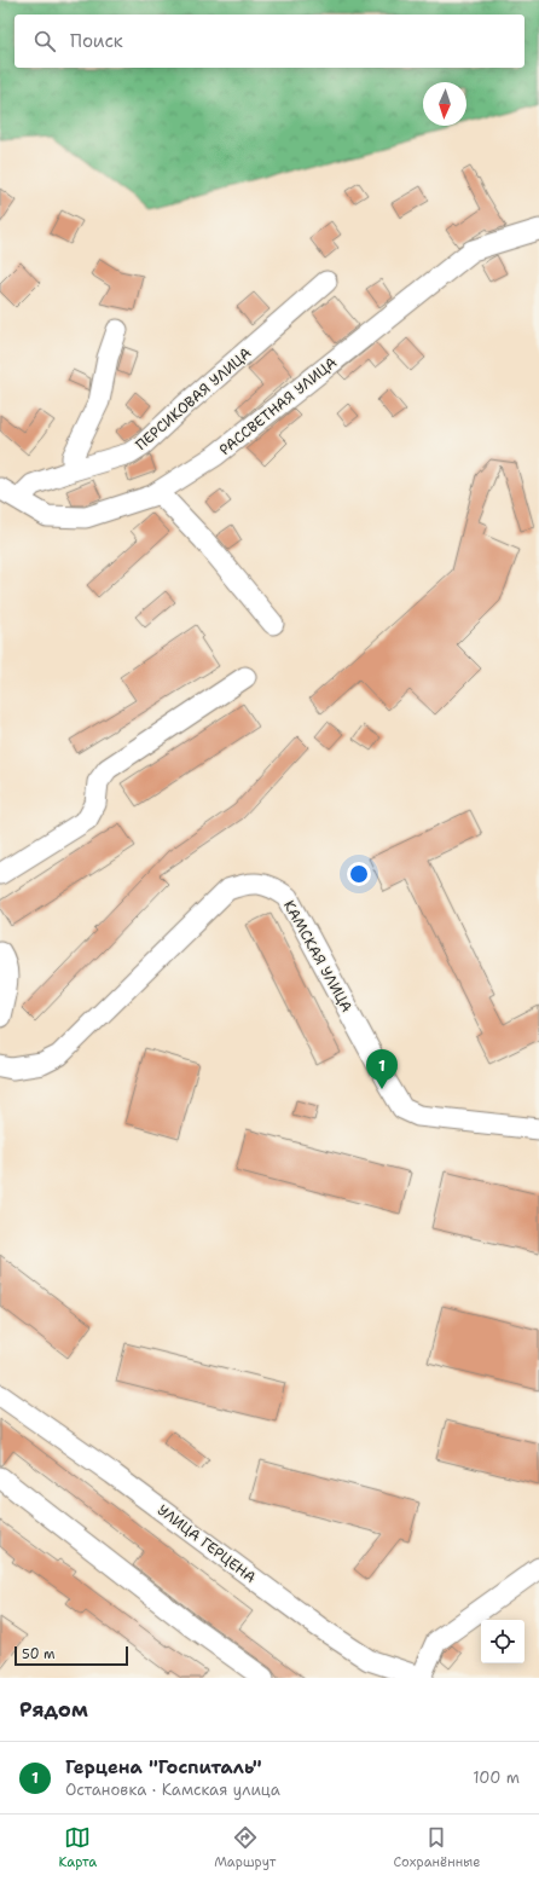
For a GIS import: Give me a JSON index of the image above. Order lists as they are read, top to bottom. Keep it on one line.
{"streets":{"street":["ПЕРСИКОВАЯ УЛИЦА","РАССВЕТНАЯ УЛИЦА","КАМСКАЯ УЛИЦА","УЛИЦА ГЕРЦЕНА"]},"crossings":[["ПЕРСИКОВАЯ УЛИЦА","РАССВЕТНАЯ УЛИЦА"]],"scale_bar":"50 m","north":"bottom","page":{"search":"Поиск","pins":"1","scale":"50 m","heading":"Рядом","list":[{"mark":"1","name":"Герцена \"Госпиталь\"","note":"Остановка · Камская улица","value":"100 m"}],"nav":["Карта","Маршрут","Сохранённые"]}}
